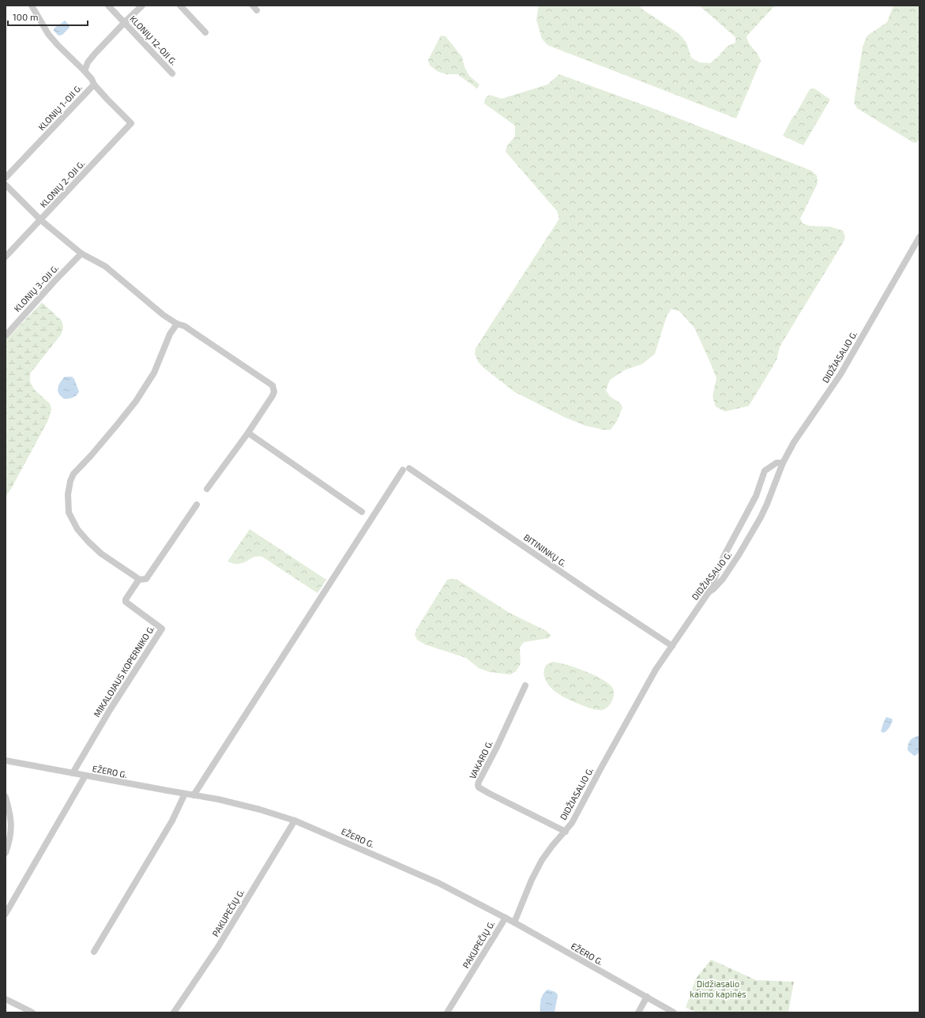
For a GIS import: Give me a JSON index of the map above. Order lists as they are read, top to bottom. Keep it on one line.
{"streets":{"street":["KLONIŲ 12-OJI G.","KLONIŲ 1-OJI G.","KLONIŲ 2-OJI G.","KLONIŲ 3-OJI G.","DIDŽIASALIO G.","BITININKŲ G.","MIKALOJAUS KOPERNIKO G.","VAKARO G.","EŽERO G.","PAKUPEČIŲ G."]},"crossings":[["KLONIŲ 1-OJI G.","KLONIŲ 2-OJI G."],["DIDŽIASALIO G.","BITININKŲ G."],["DIDŽIASALIO G.","VAKARO G."],["DIDŽIASALIO G.","EŽERO G."],["BITININKŲ G.","EŽERO G."],["MIKALOJAUS KOPERNIKO G.","EŽERO G."],["EŽERO G.","PAKUPEČIŲ G."]],"parks":["Didžiasalio kaimo kapinės"],"scale_bar":"100 m"}
